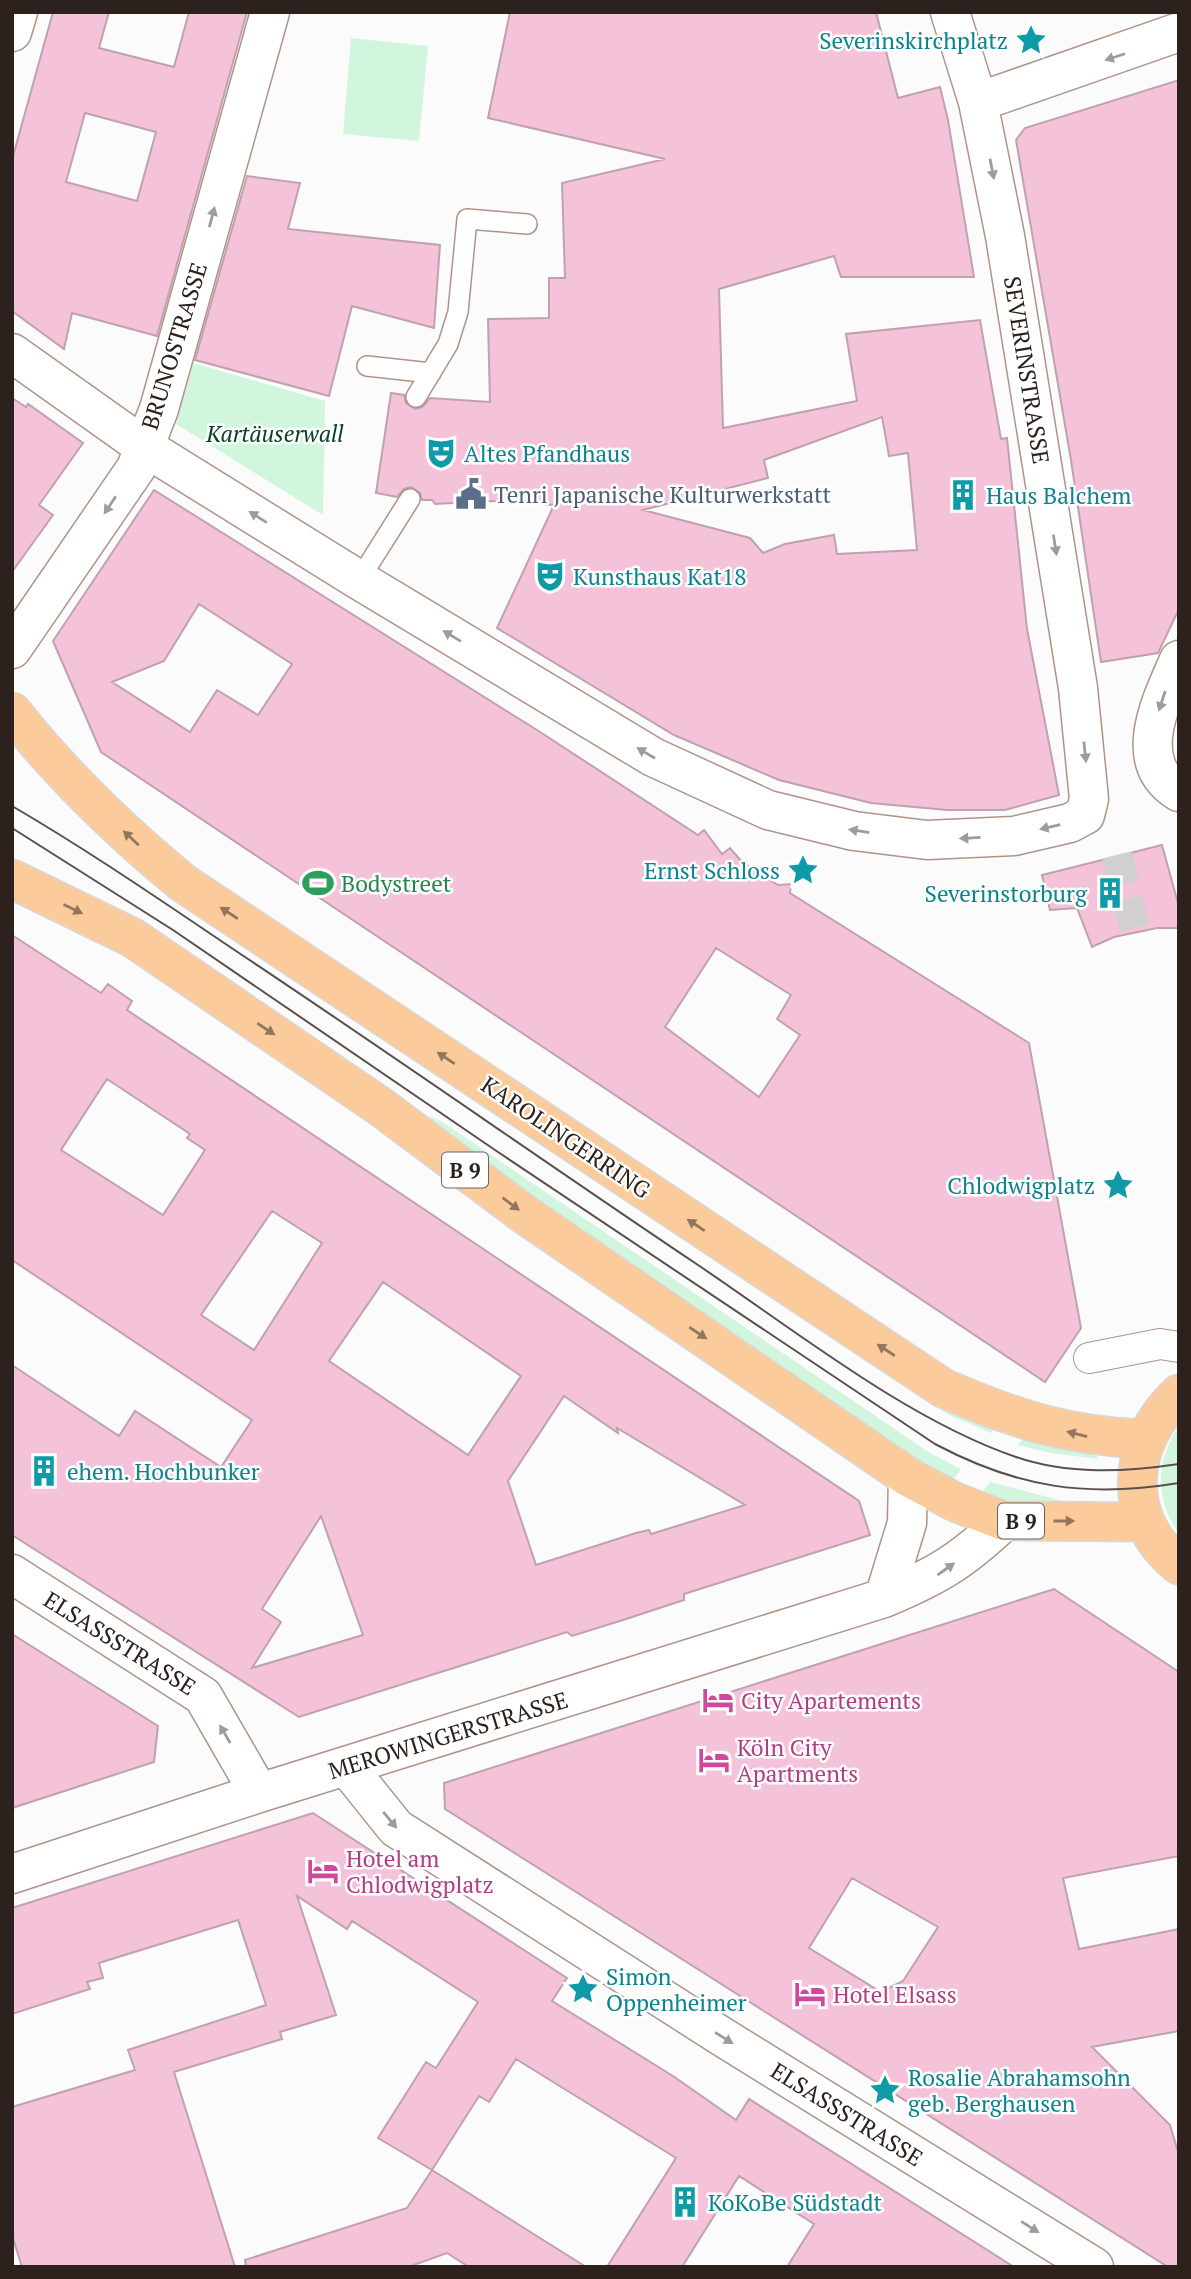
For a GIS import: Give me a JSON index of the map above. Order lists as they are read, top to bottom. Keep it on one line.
{"streets":{"main road":["KAROLINGERRING","B 9"],"street":["BRUNOSTRASSE","SEVERINSTRASSE","ELSASSSTRASSE","MEROWINGERSTRASSE"]},"crossings":[["B 9","MEROWINGERSTRASSE"],["ELSASSSTRASSE","MEROWINGERSTRASSE"]],"parks":["Kartäuserwall"],"places":{"place":["Severinskirchplatz","Ernst Schloss","Chlodwigplatz","Simon Oppenheimer","Rosalie Abrahamsohn geb. Berghausen"],"theatre":["Altes Pfandhaus","Kunsthaus Kat18"],"public building":["Tenri Japanische Kulturwerkstatt"],"building":["Haus Balchem","Severinstorburg","ehem. Hochbunker","KoKoBe Südstadt"],"sports":["Bodystreet"],"hotel":["City Apartements","Köln City Apartments","Hotel am Chlodwigplatz","Hotel Elsass"]}}
